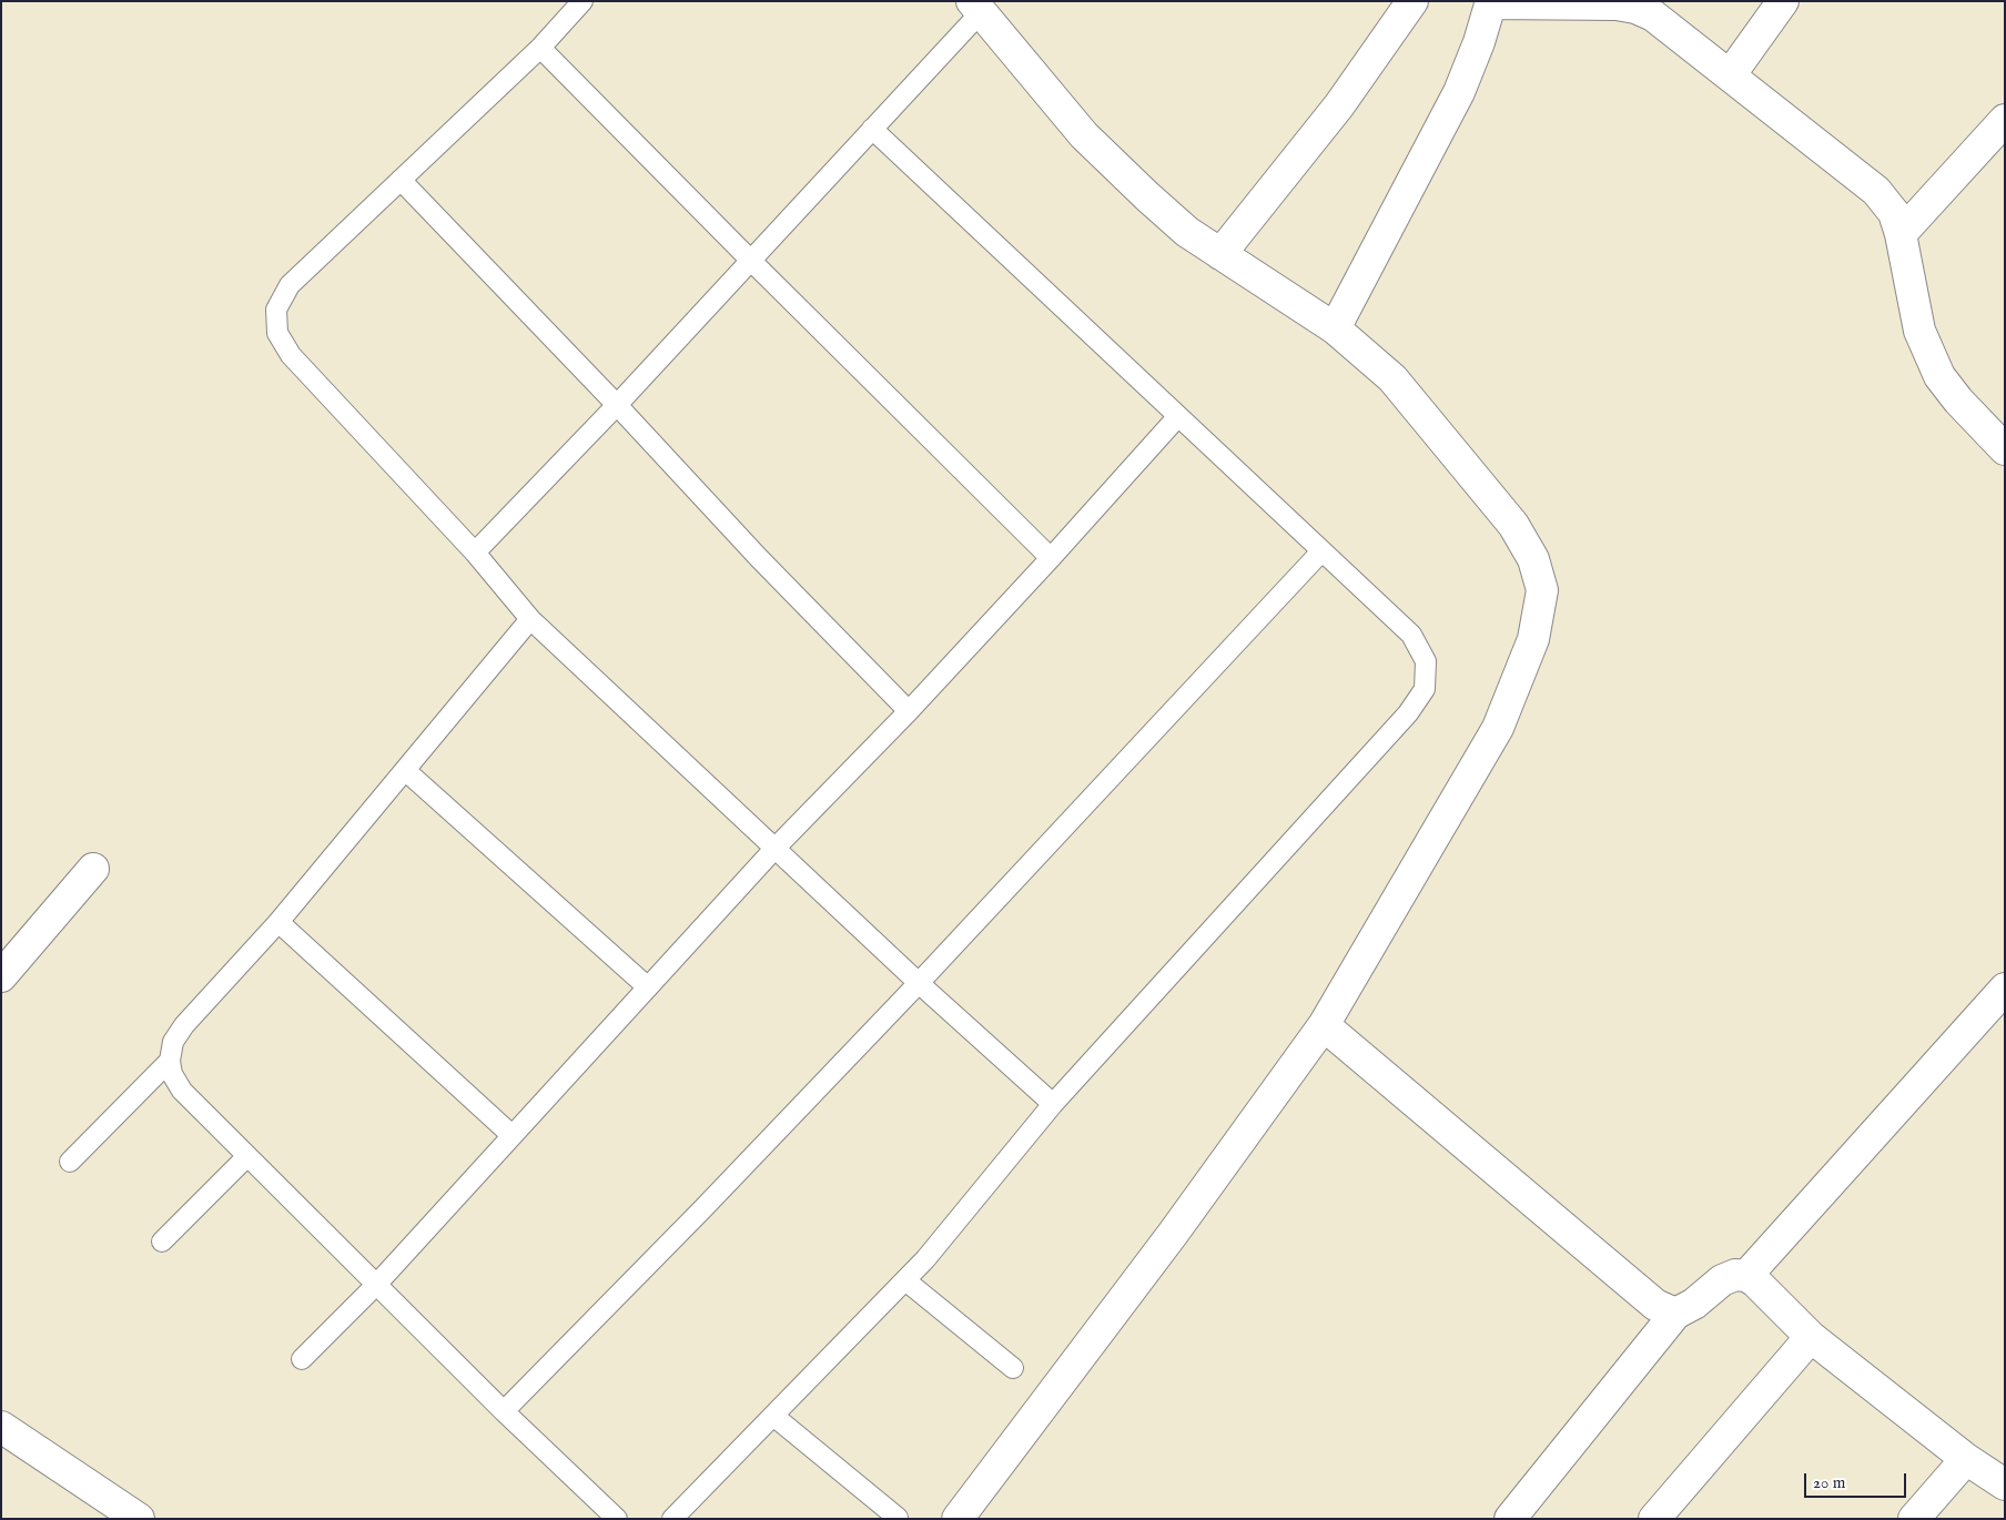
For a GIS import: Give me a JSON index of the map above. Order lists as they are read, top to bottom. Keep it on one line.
{"scale_bar":"20 m"}
